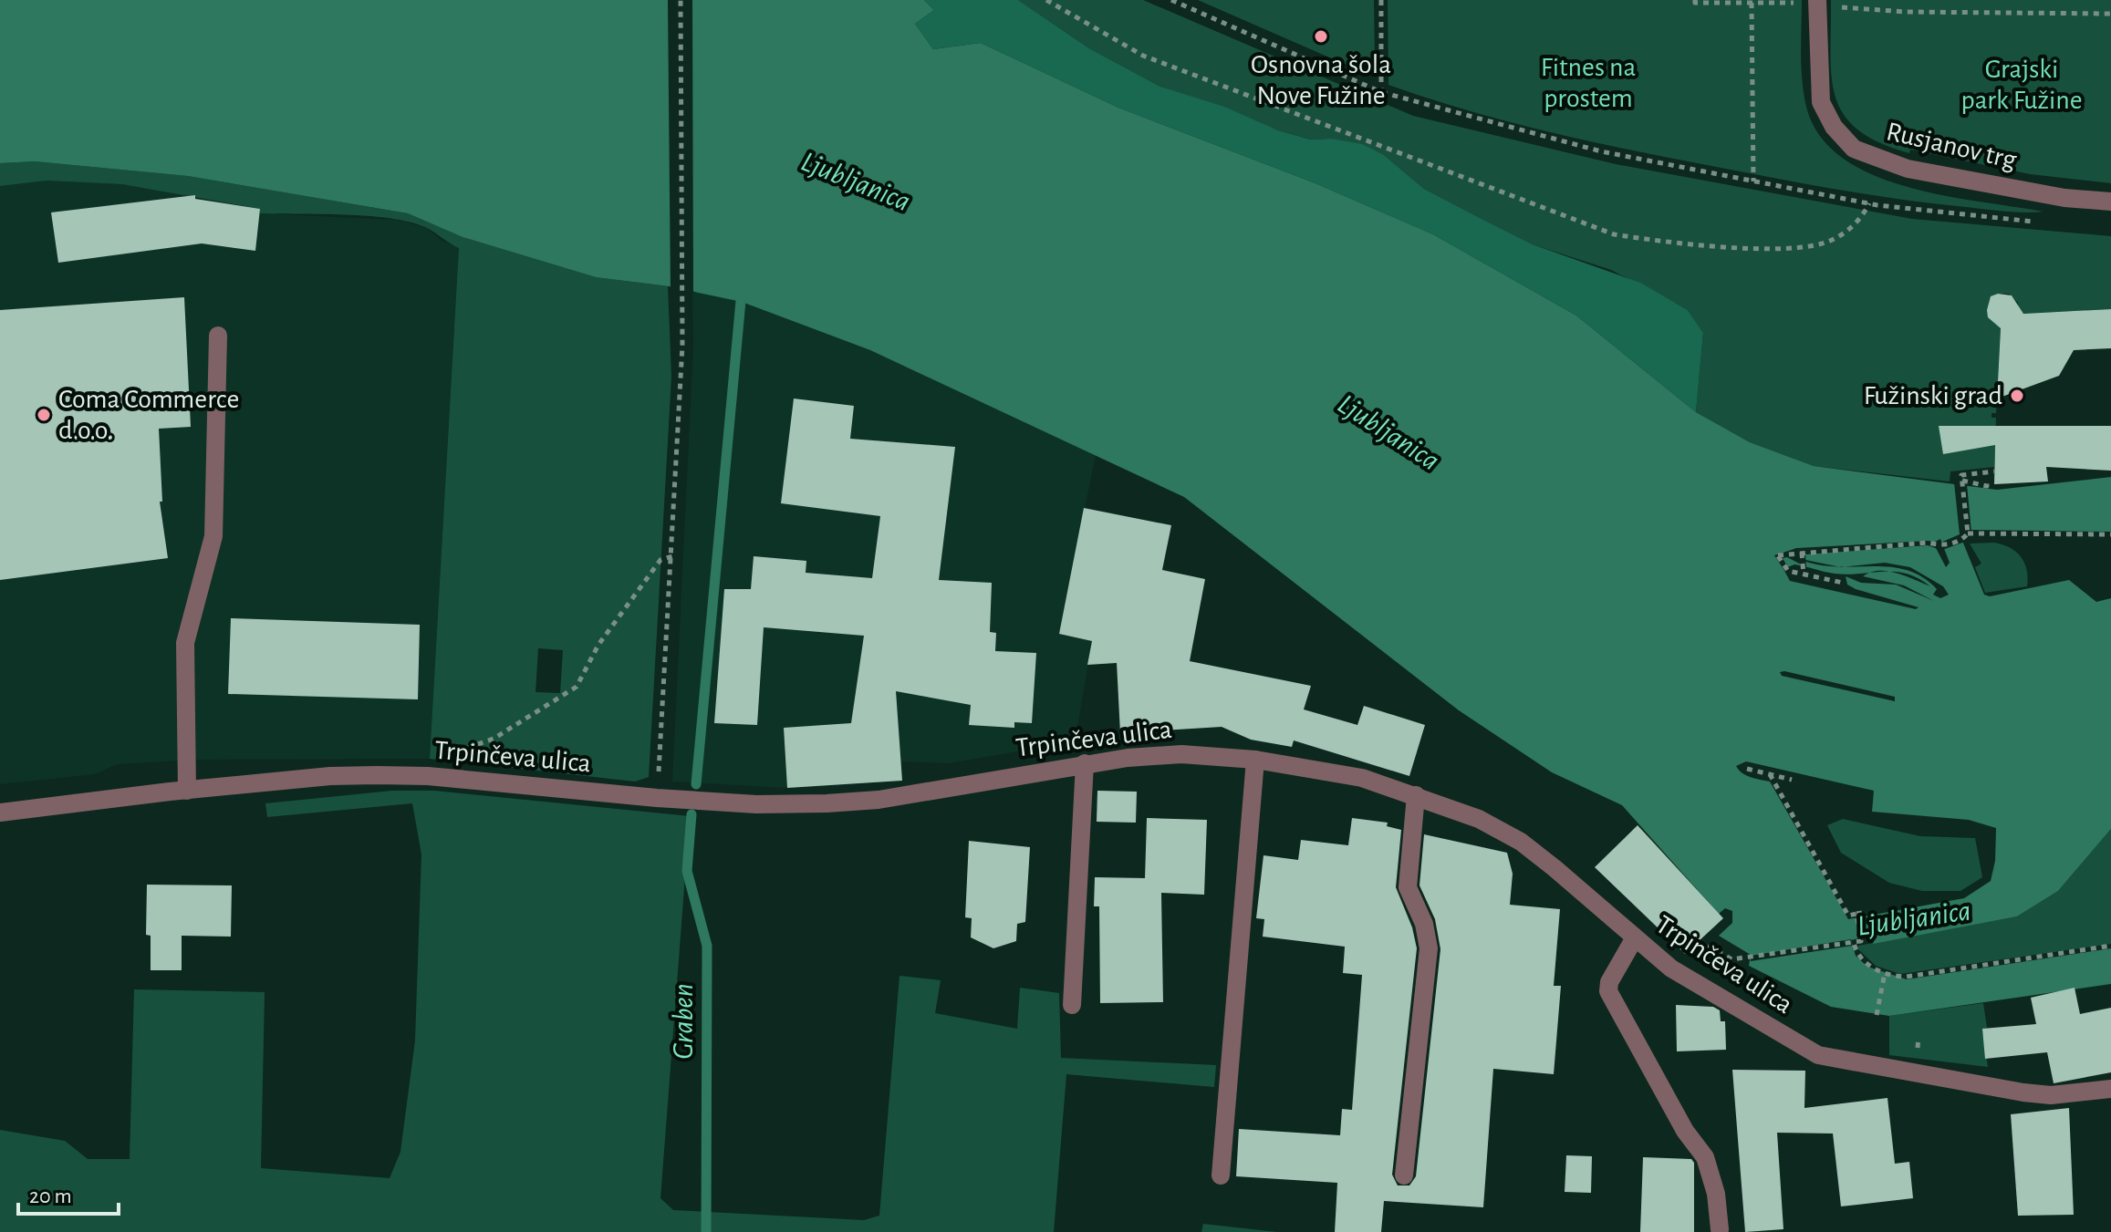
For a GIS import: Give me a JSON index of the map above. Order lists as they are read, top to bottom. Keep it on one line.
{"streets":{"street":["Rusjanov trg","Trpinčeva ulica"]},"water":["Ljubljanica","Graben"],"parks":["Fitnes na prostem","Grajski park Fužine"],"places":["Osnovna šola Nove Fužine","Fužinski grad","Coma Commerce d.o.o."],"scale_bar":"20 m"}
